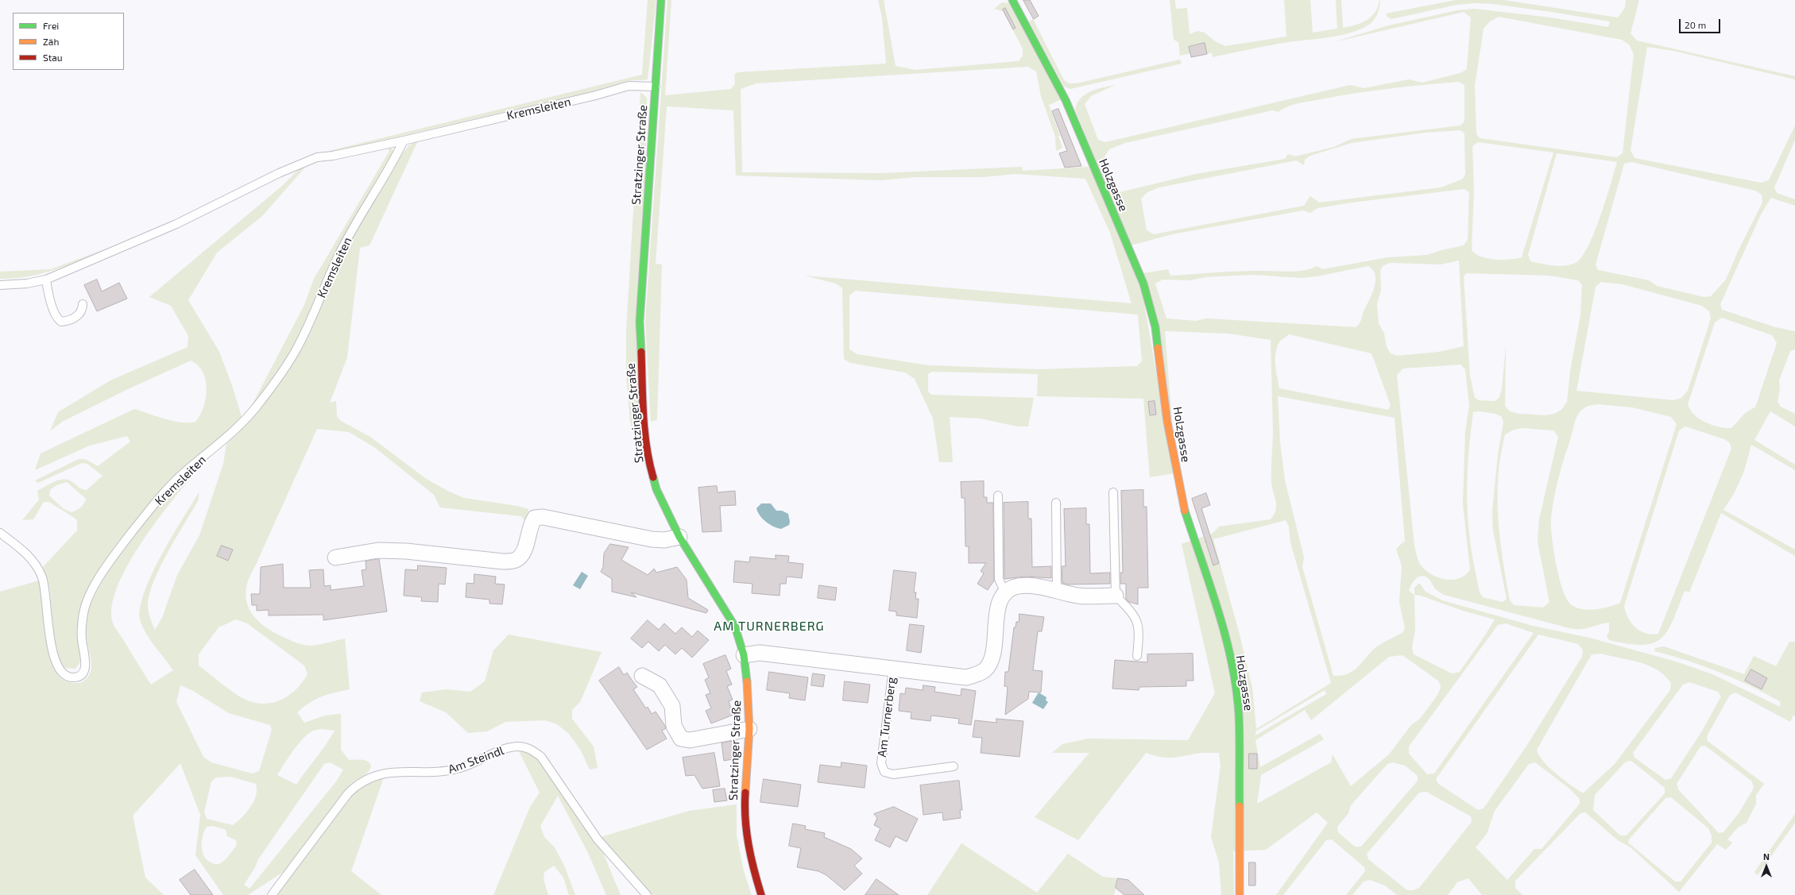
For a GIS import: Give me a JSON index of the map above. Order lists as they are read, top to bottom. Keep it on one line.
{"streets":{"street":["Stratzinger Straße","Holzgasse","Am Turnerberg"],"lane":["Kremsleiten","Am Steindl"]},"crossings":[["Kremsleiten","Stratzinger Straße"],["Stratzinger Straße","Am Turnerberg"]],"districts":["AM TURNERBERG"],"legend":["Frei","Zäh","Stau"],"scale_bar":"20 m","north":"top"}
